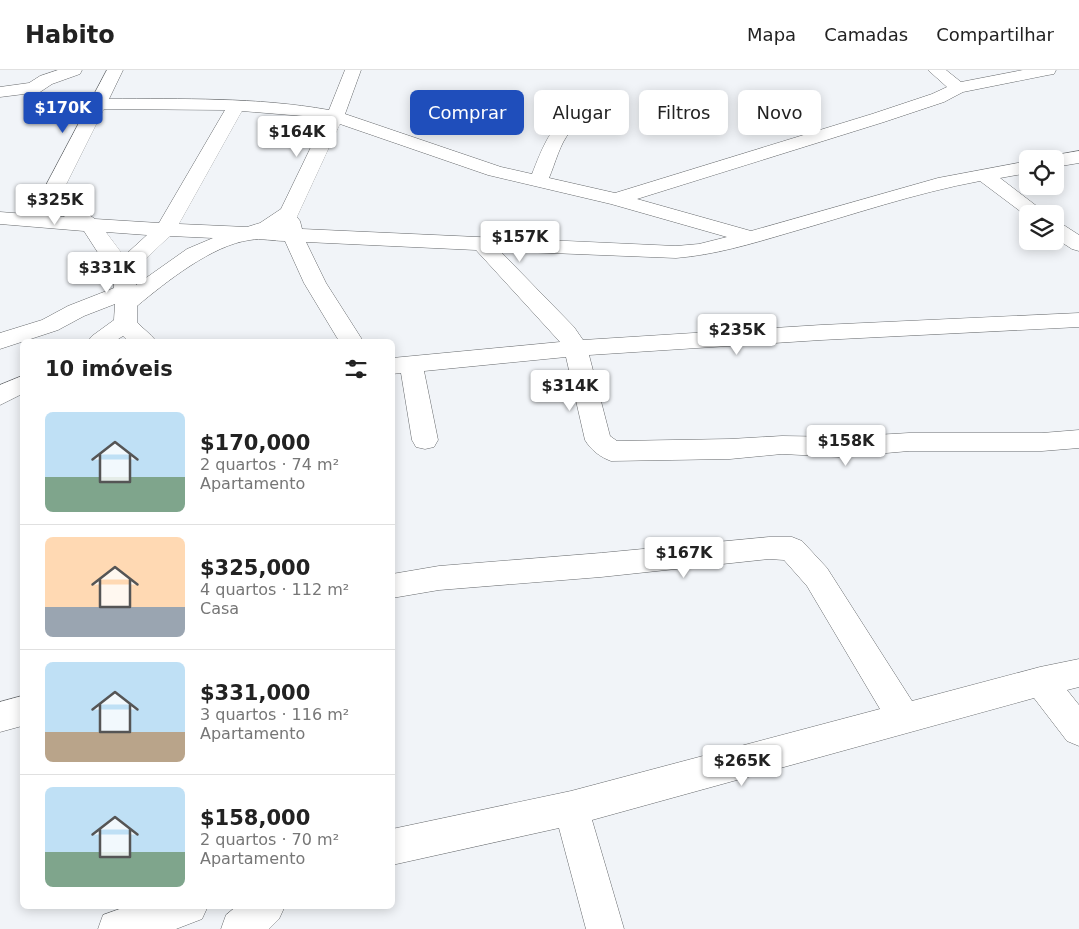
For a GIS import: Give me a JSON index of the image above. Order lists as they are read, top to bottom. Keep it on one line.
{"page":{"header":"Habito","nav":["Mapa","Camadas","Compartilhar"],"chip":["Comprar","Alugar","Filtros","Novo"],"price":["$170K","$164K","$325K","$157K","$331K","$235K","$314K","$158K","$167K","$265K"],"heading":"10 imóveis","list":[{"name":"$170,000","note":"2 quartos · 74 m² · Apartamento"},{"name":"$325,000","note":"4 quartos · 112 m² · Casa"},{"name":"$331,000","note":"3 quartos · 116 m² · Apartamento"},{"name":"$158,000","note":"2 quartos · 70 m² · Apartamento"}]}}
